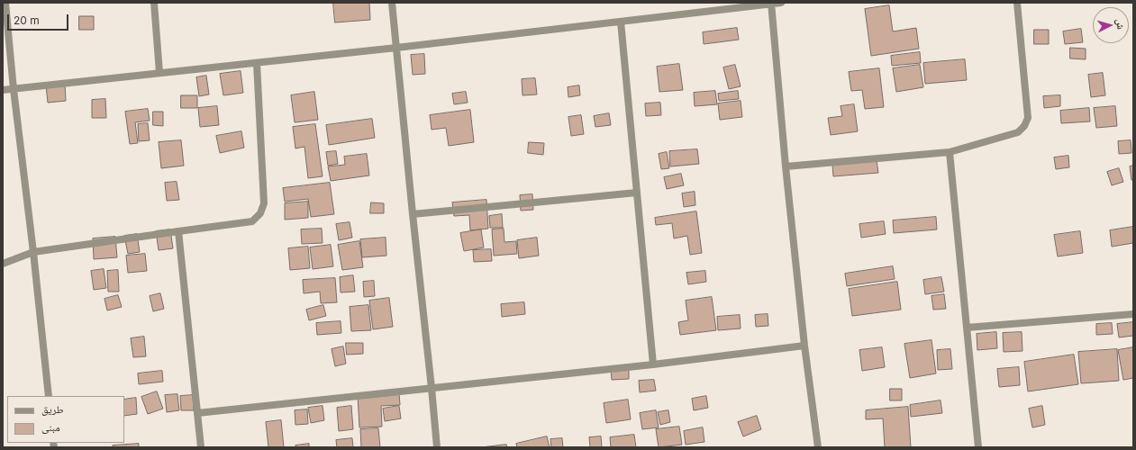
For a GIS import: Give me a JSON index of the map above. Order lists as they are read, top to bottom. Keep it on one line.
{"legend":["طريق","مبنى"],"scale_bar":"20 m","north":"right"}
